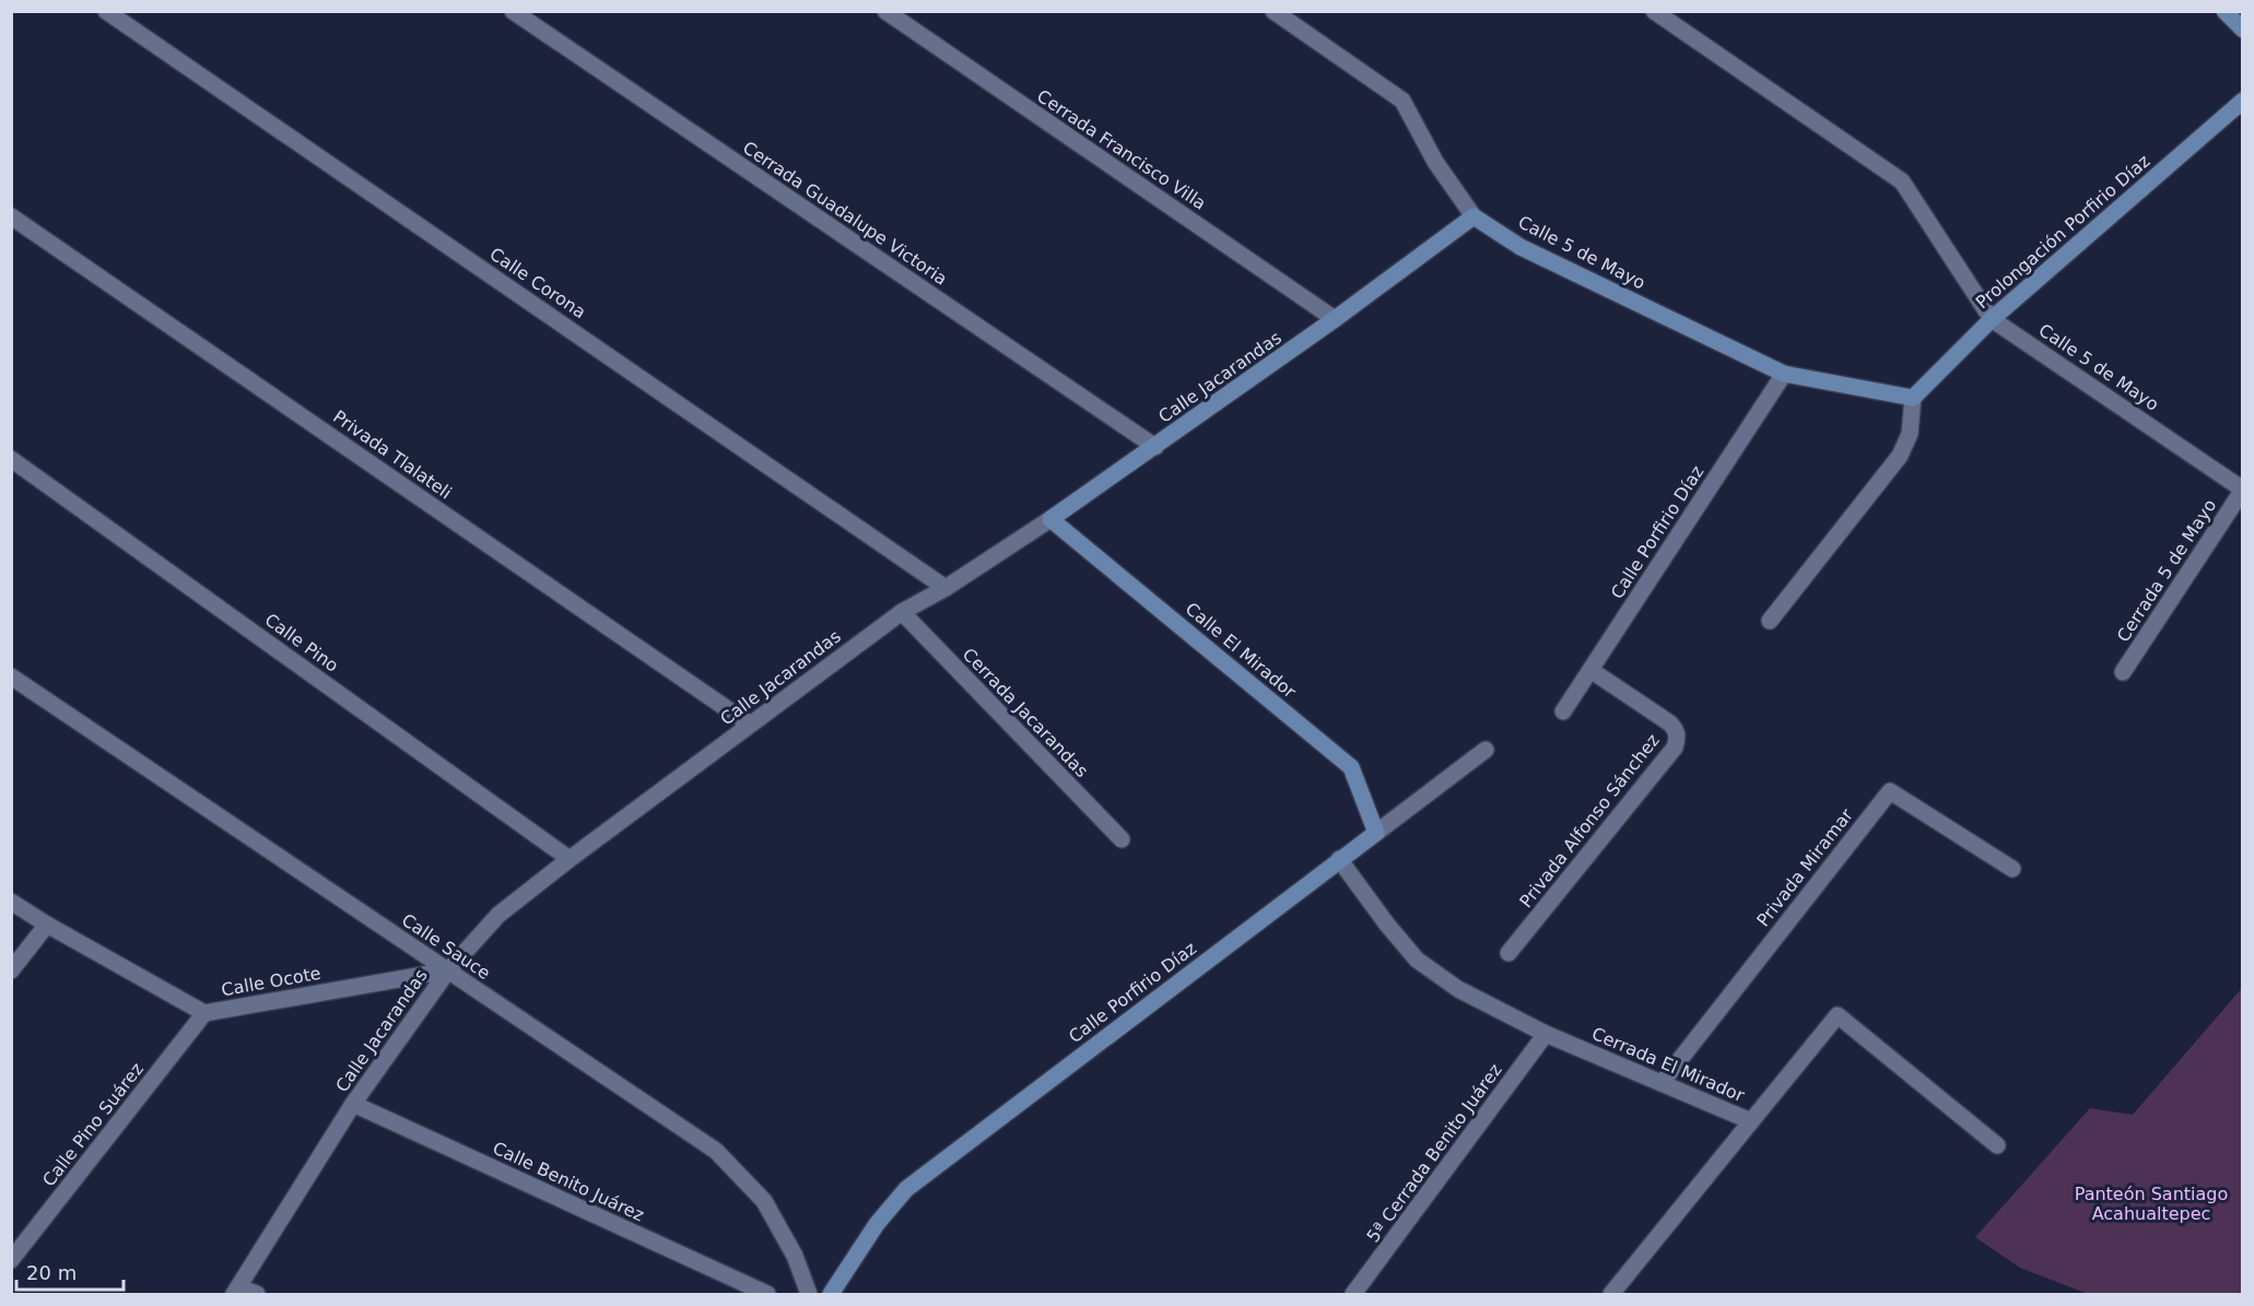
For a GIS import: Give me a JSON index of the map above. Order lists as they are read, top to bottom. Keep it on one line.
{"streets":{"street":["Cerrada Francisco Villa","Cerrada Guadalupe Victoria","Prolongación Porfirio Díaz","Calle 5 de Mayo","Calle Corona","Calle Jacarandas","Privada Tlalateli","Calle Porfirio Díaz","Cerrada 5 de Mayo","Calle Pino","Calle El Mirador","Cerrada Jacarandas","Privada Alfonso Sánchez","Privada Miramar","Calle Sauce","Calle Ocote","Cerrada El Mirador","Calle Pino Suárez","5ª Cerrada Benito Juárez","Calle Benito Juárez"]},"crossings":[["Cerrada Francisco Villa","Calle Jacarandas"],["Cerrada Guadalupe Victoria","Calle Jacarandas"],["Prolongación Porfirio Díaz","Calle 5 de Mayo"],["Calle 5 de Mayo","Calle Jacarandas"],["Calle 5 de Mayo","Calle Porfirio Díaz"],["Calle 5 de Mayo","Cerrada 5 de Mayo"],["Calle Corona","Calle Jacarandas"],["Calle Jacarandas","Privada Tlalateli"],["Calle Jacarandas","Calle Pino"],["Calle Jacarandas","Calle El Mirador"],["Calle Jacarandas","Cerrada Jacarandas"],["Calle Jacarandas","Calle Sauce"],["Calle Jacarandas","Calle Ocote"],["Calle Jacarandas","Calle Benito Juárez"],["Calle Porfirio Díaz","Calle El Mirador"],["Calle Porfirio Díaz","Privada Alfonso Sánchez"],["Calle Porfirio Díaz","Cerrada El Mirador"],["Privada Miramar","Cerrada El Mirador"],["Calle Sauce","Calle Ocote"],["Calle Ocote","Calle Pino Suárez"],["Cerrada El Mirador","5ª Cerrada Benito Juárez"]],"parks":["Panteón Santiago Acahualtepec"],"scale_bar":"20 m"}
